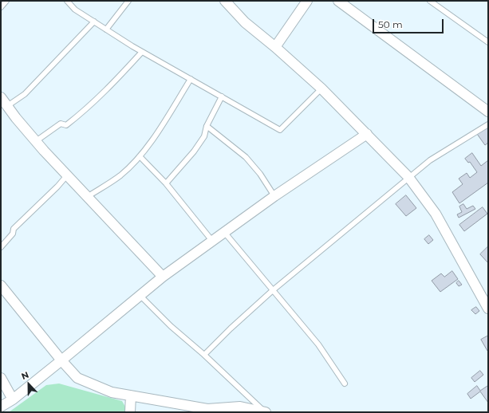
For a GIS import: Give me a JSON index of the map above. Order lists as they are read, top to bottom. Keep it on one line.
{"scale_bar":"50 m","north":"top"}
